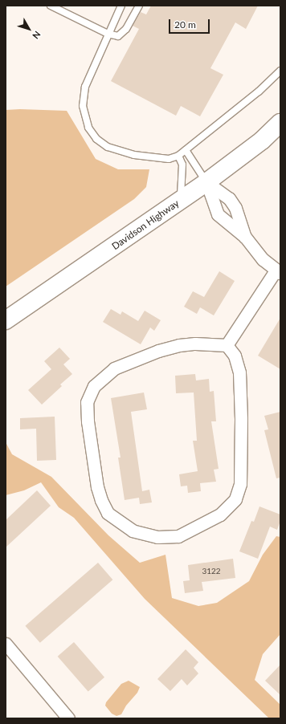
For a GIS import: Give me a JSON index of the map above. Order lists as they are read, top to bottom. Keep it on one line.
{"streets":{"main road":["Davidson Highway"]},"house_numbers":["3122"],"scale_bar":"20 m","north":"bottom right"}
